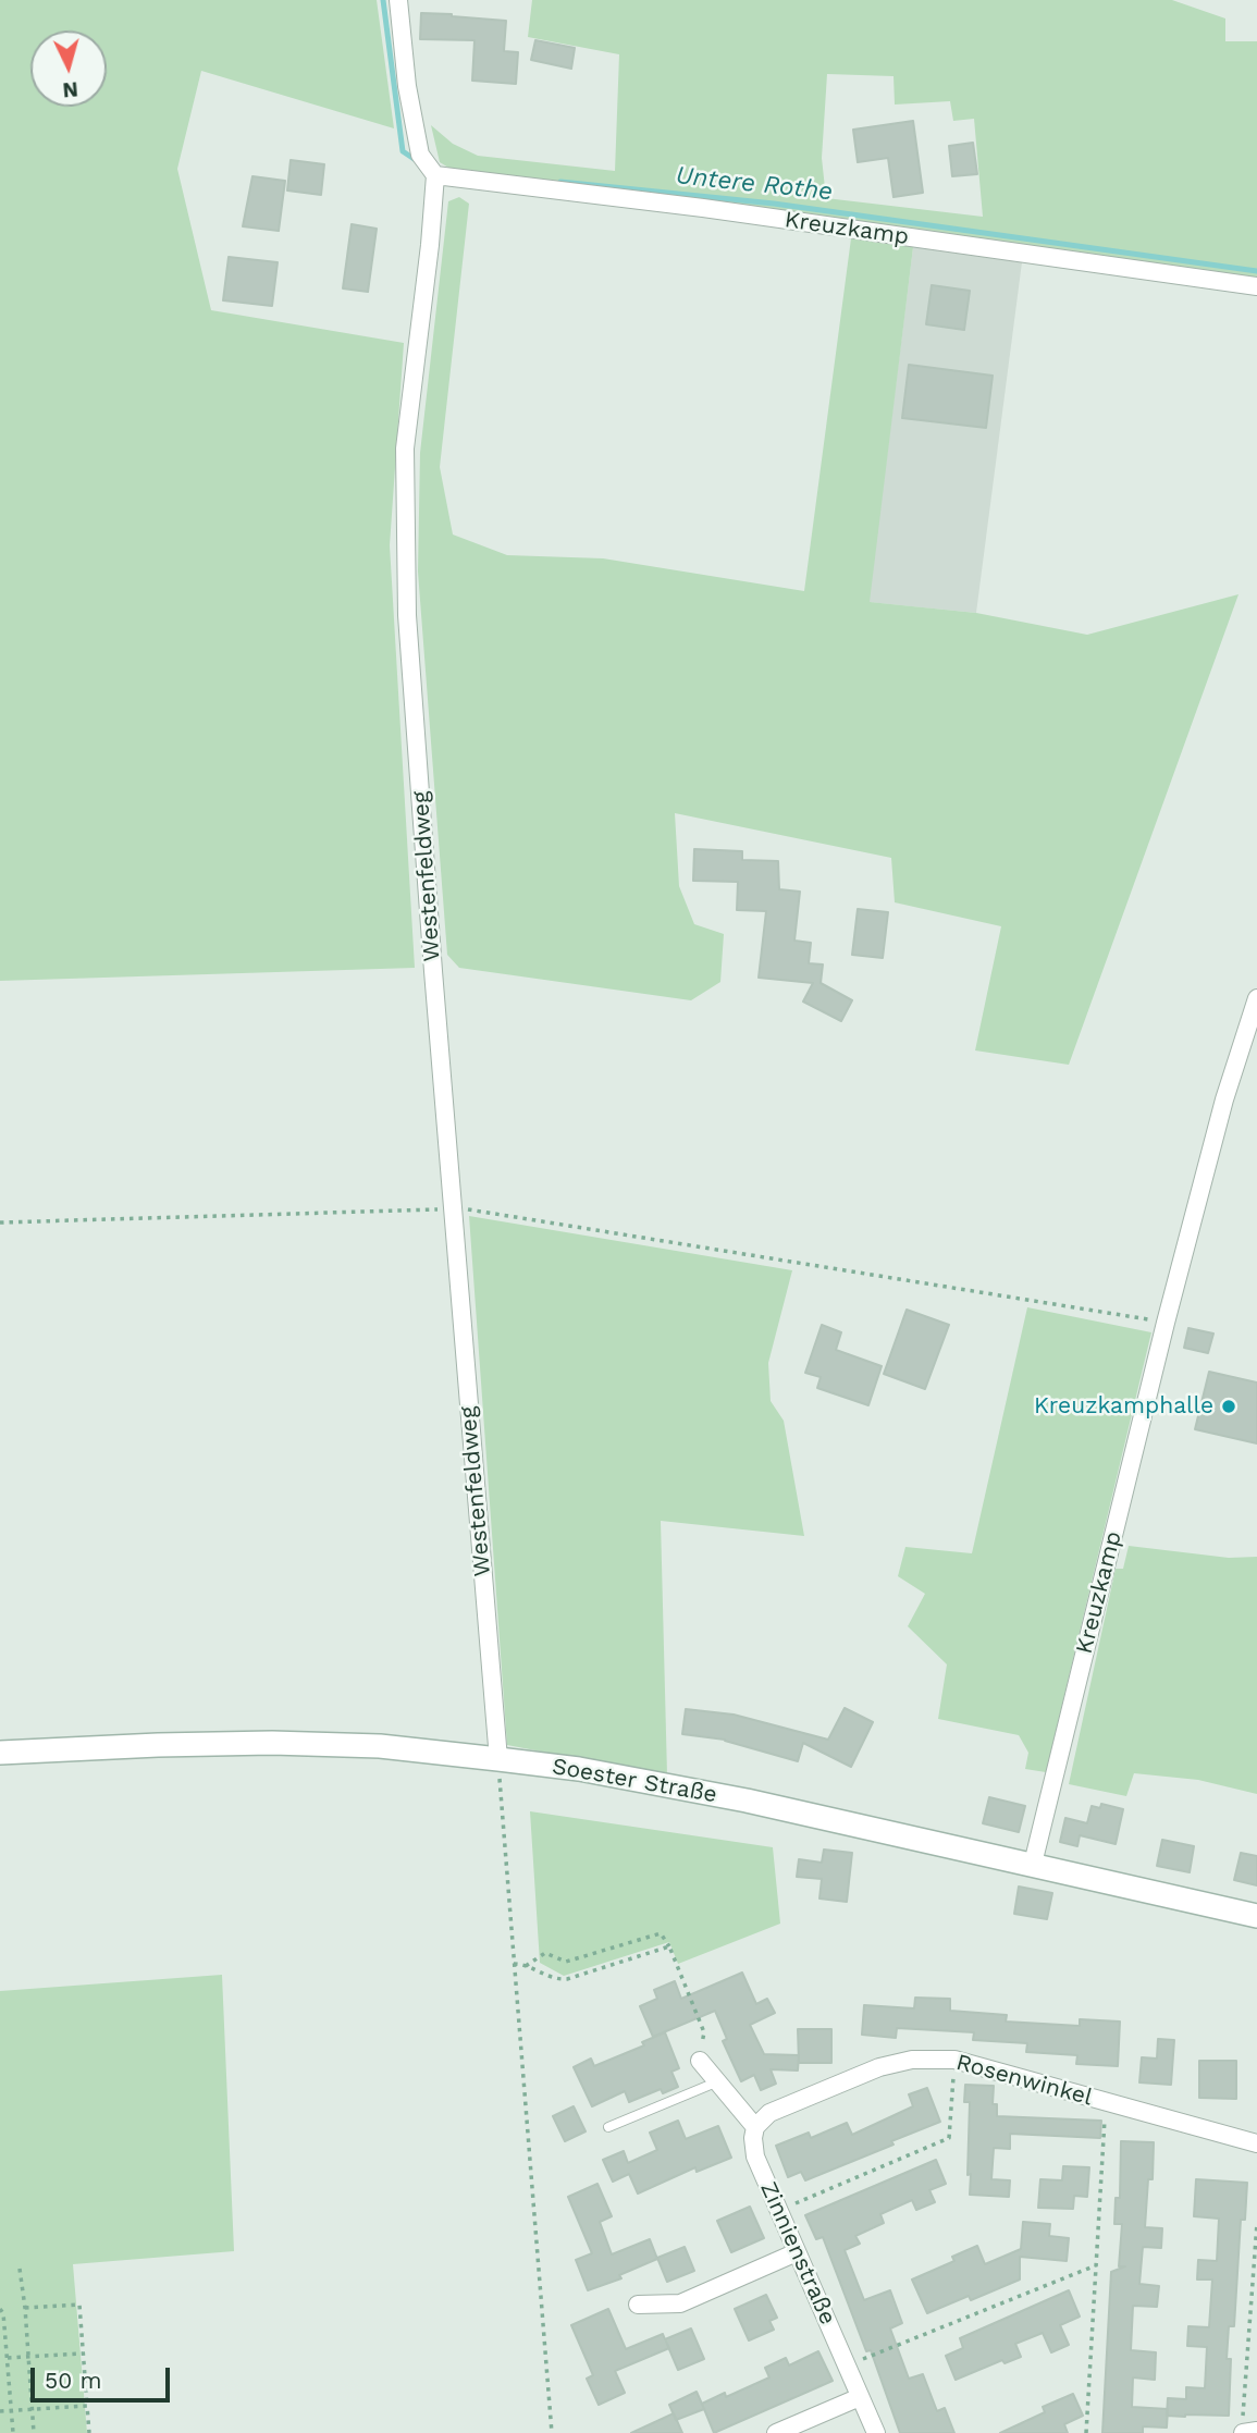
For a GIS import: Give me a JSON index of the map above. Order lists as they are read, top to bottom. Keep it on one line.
{"streets":{"main road":["Soester Straße"],"street":["Kreuzkamp","Westenfeldweg","Rosenwinkel","Zinnienstraße"]},"crossings":[["Kreuzkamp","Westenfeldweg"],["Kreuzkamp","Soester Straße"],["Westenfeldweg","Soester Straße"],["Rosenwinkel","Zinnienstraße"]],"water":["Untere Rothe"],"places":["Kreuzkamphalle"],"scale_bar":"50 m","north":"bottom"}
